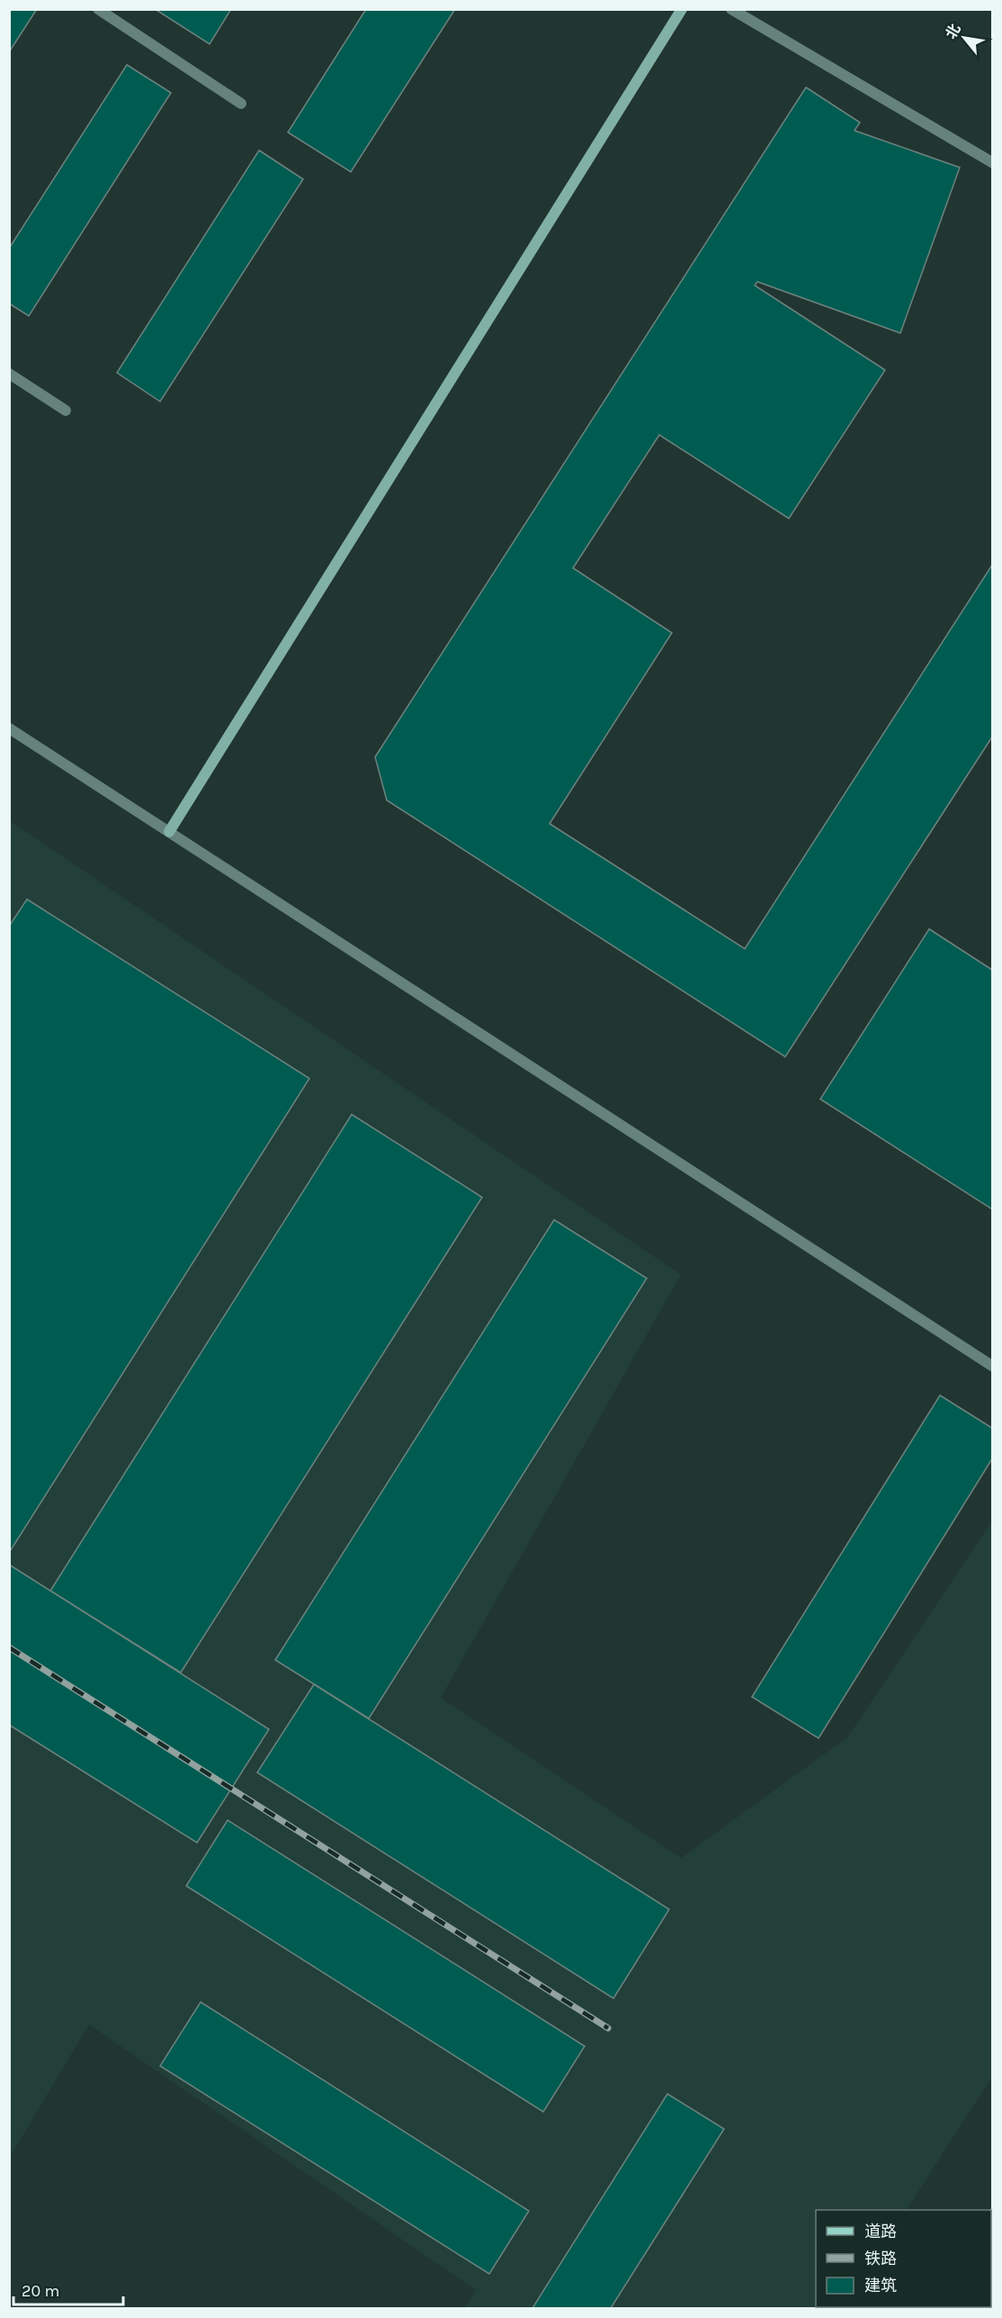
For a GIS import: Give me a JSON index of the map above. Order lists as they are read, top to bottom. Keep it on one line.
{"legend":["道路","铁路","建筑"],"scale_bar":"20 m","north":"top left"}
